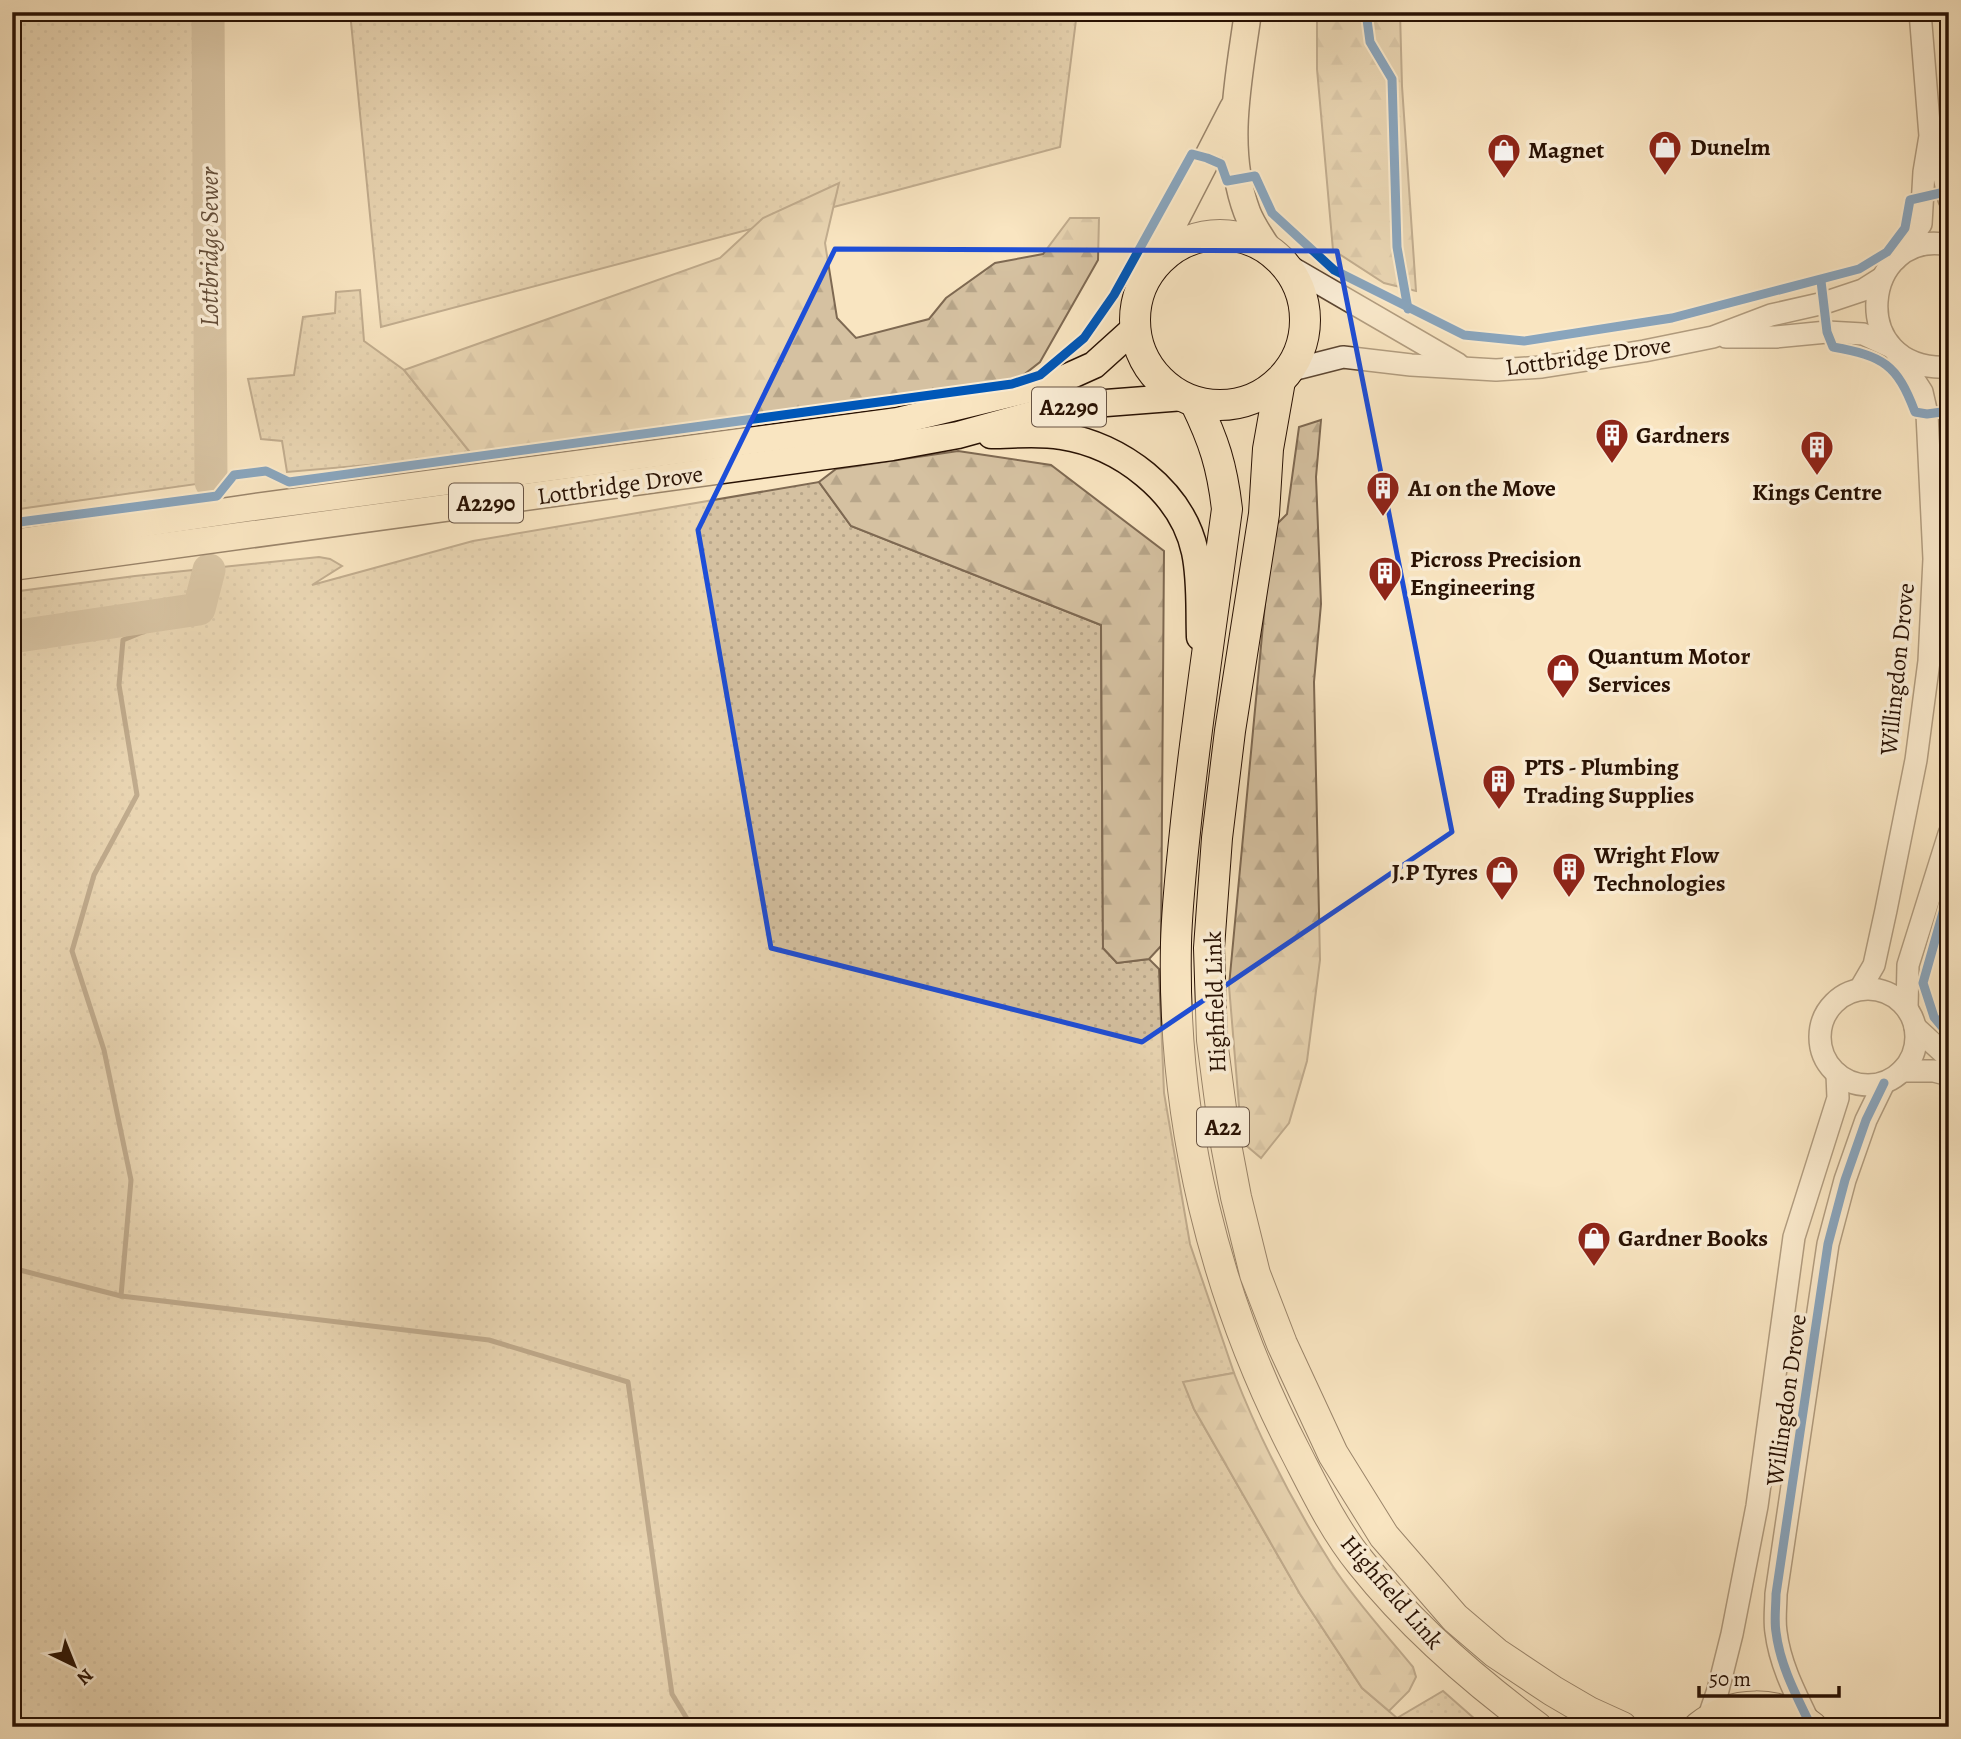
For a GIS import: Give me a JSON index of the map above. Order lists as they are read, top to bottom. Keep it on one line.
{"streets":{"highway":["Highfield Link","A22"],"main road":["Lottbridge Drove","A2290"],"street":["Willingdon Drove"]},"crossings":[["Lottbridge Drove","Willingdon Drove"],["Lottbridge Drove","Highfield Link"]],"water":["Lottbridge Sewer"],"places":{"shop":["Dunelm","Magnet","Quantum Motor Services","J.P Tyres","Gardner Books"],"building":["Gardners","Kings Centre","A1 on the Move","Picross Precision Engineering","PTS - Plumbing Trading Supplies","Wright Flow Technologies"]},"scale_bar":"50 m","north":"bottom right"}
